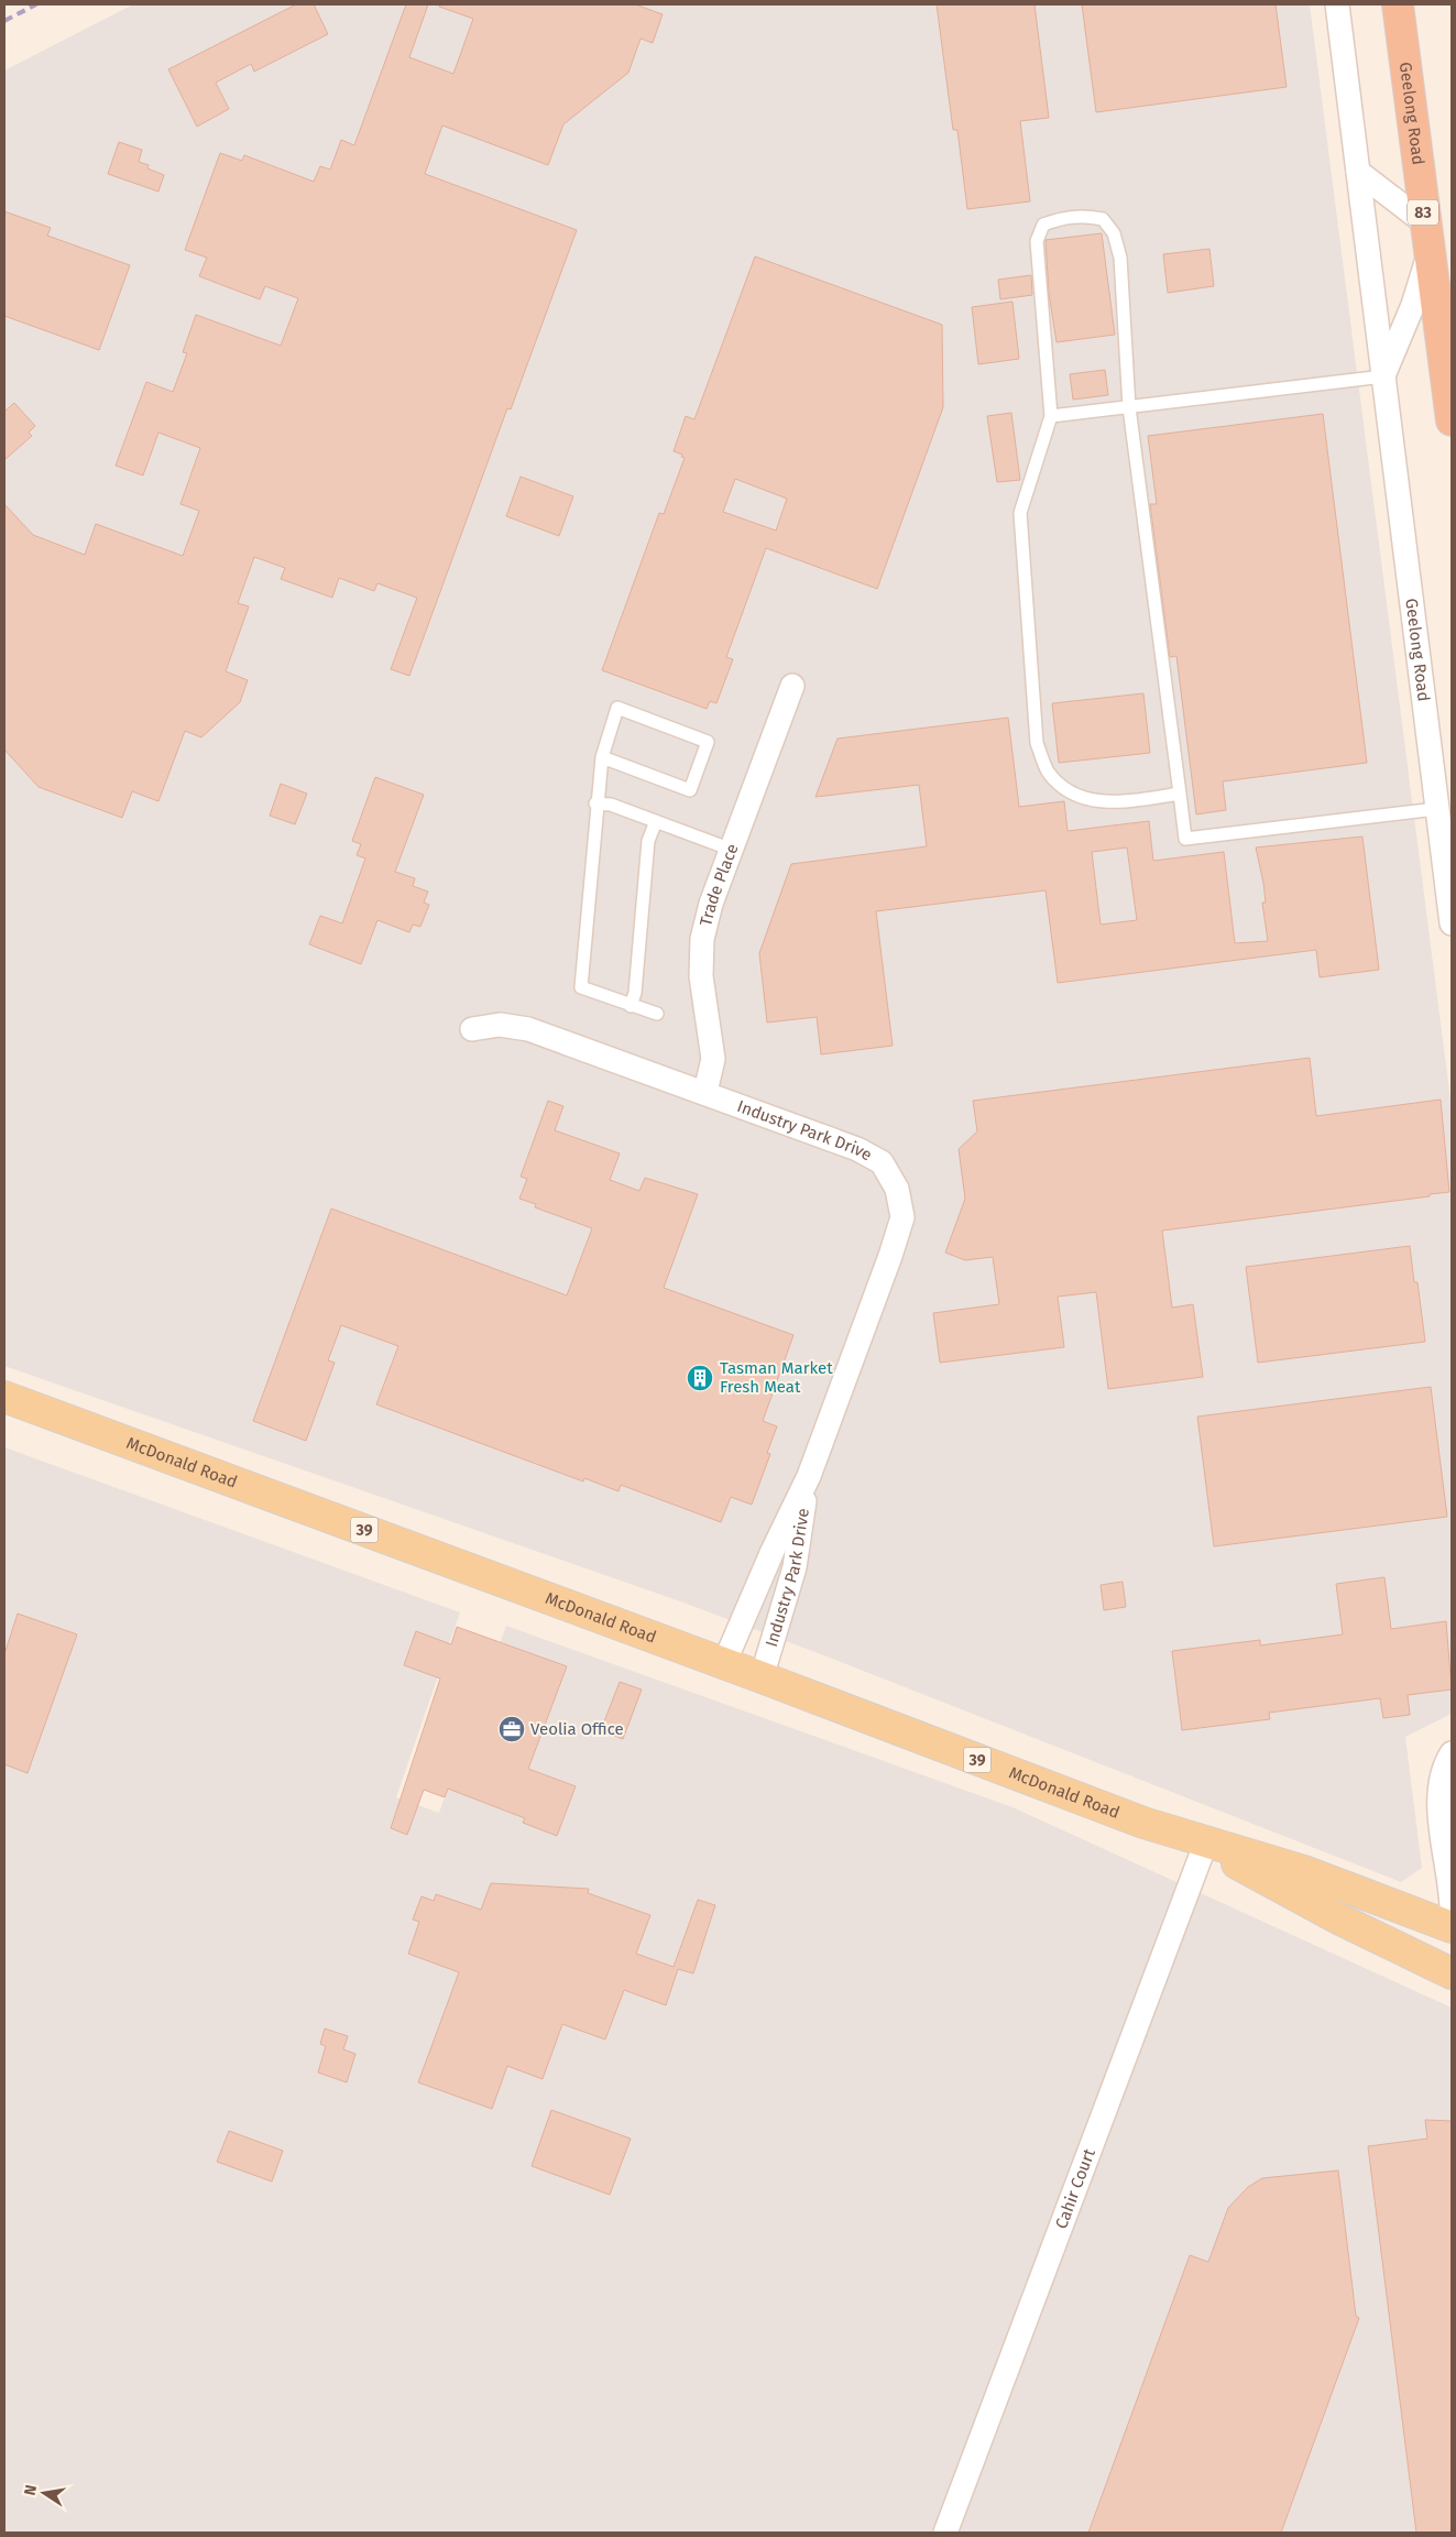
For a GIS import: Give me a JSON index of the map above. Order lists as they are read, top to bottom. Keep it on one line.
{"streets":{"highway":["Geelong Road","83"],"main road":["McDonald Road","39"],"street":["Trade Place","Industry Park Drive","Cahir Court"]},"crossings":[["Trade Place","Industry Park Drive"],["Industry Park Drive","McDonald Road"],["McDonald Road","Cahir Court"]],"places":{"building":["Tasman Market Fresh Meat"],"office":["Veolia Office"]},"north":"left"}
